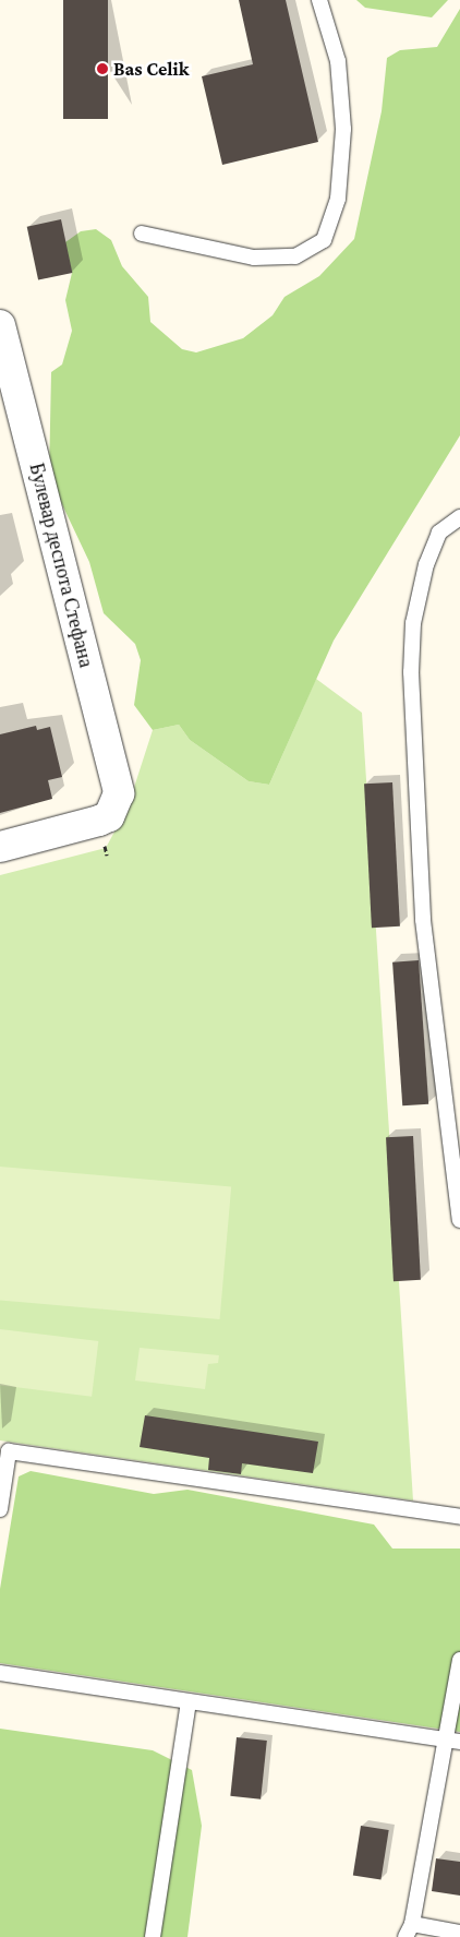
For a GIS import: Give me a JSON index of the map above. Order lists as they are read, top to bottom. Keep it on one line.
{"streets":{"street":["Булевар деспота Стефана"]},"places":["Bas Celik"]}
